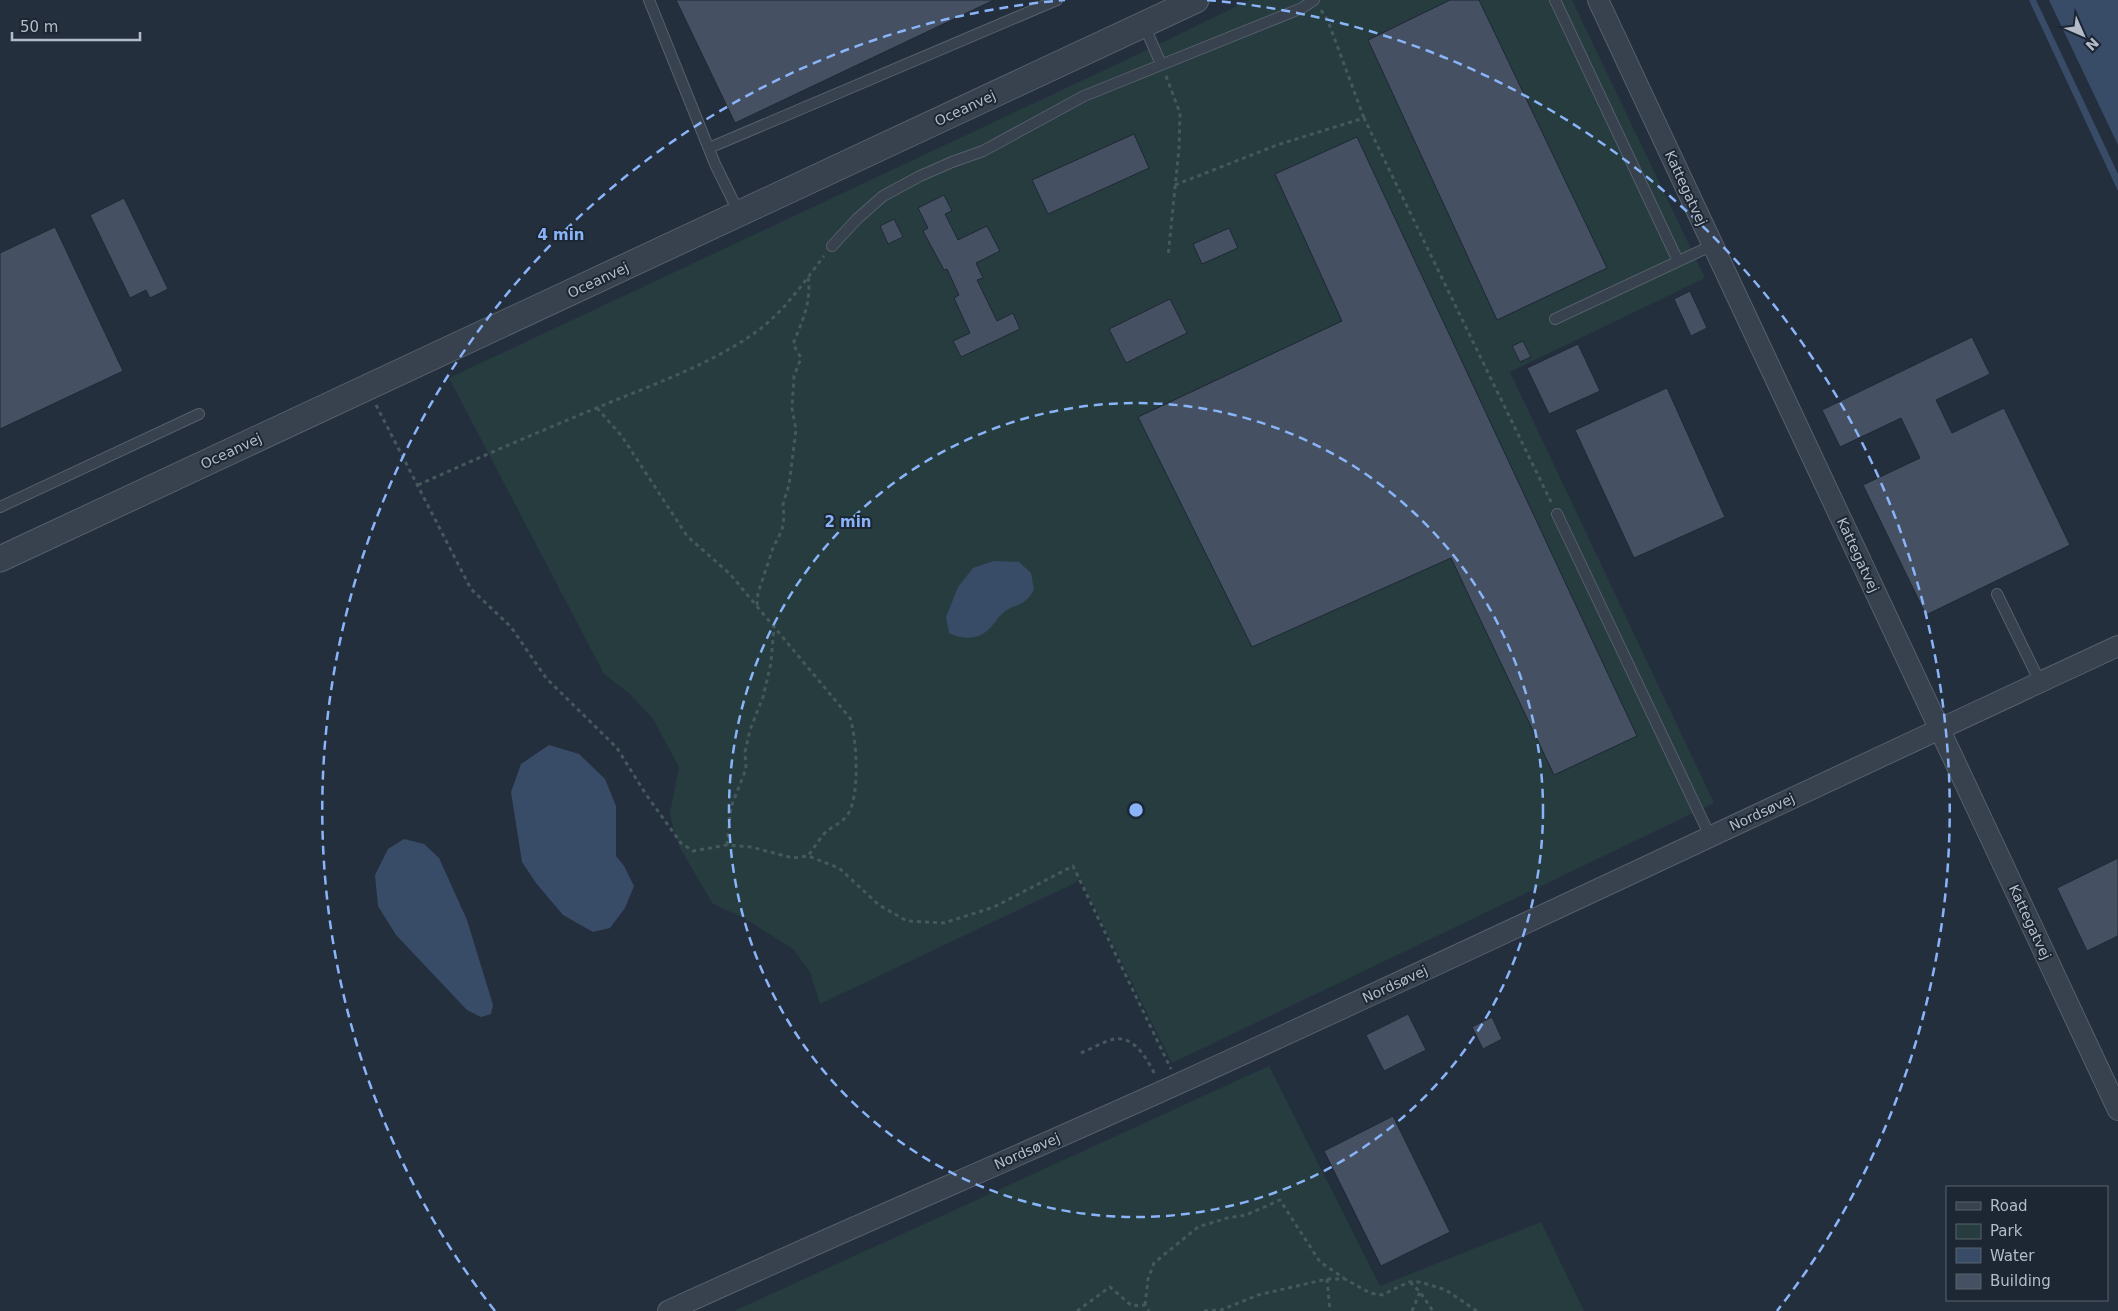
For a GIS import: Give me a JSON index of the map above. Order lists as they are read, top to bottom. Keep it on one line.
{"streets":{"street":["Oceanvej","Kattegatvej","Nordsøvej"]},"crossings":[["Kattegatvej","Nordsøvej"]],"legend":["Road","Park","Water","Building"],"scale_bar":"50 m","north":"bottom right","rings":["4 min","2 min"]}
